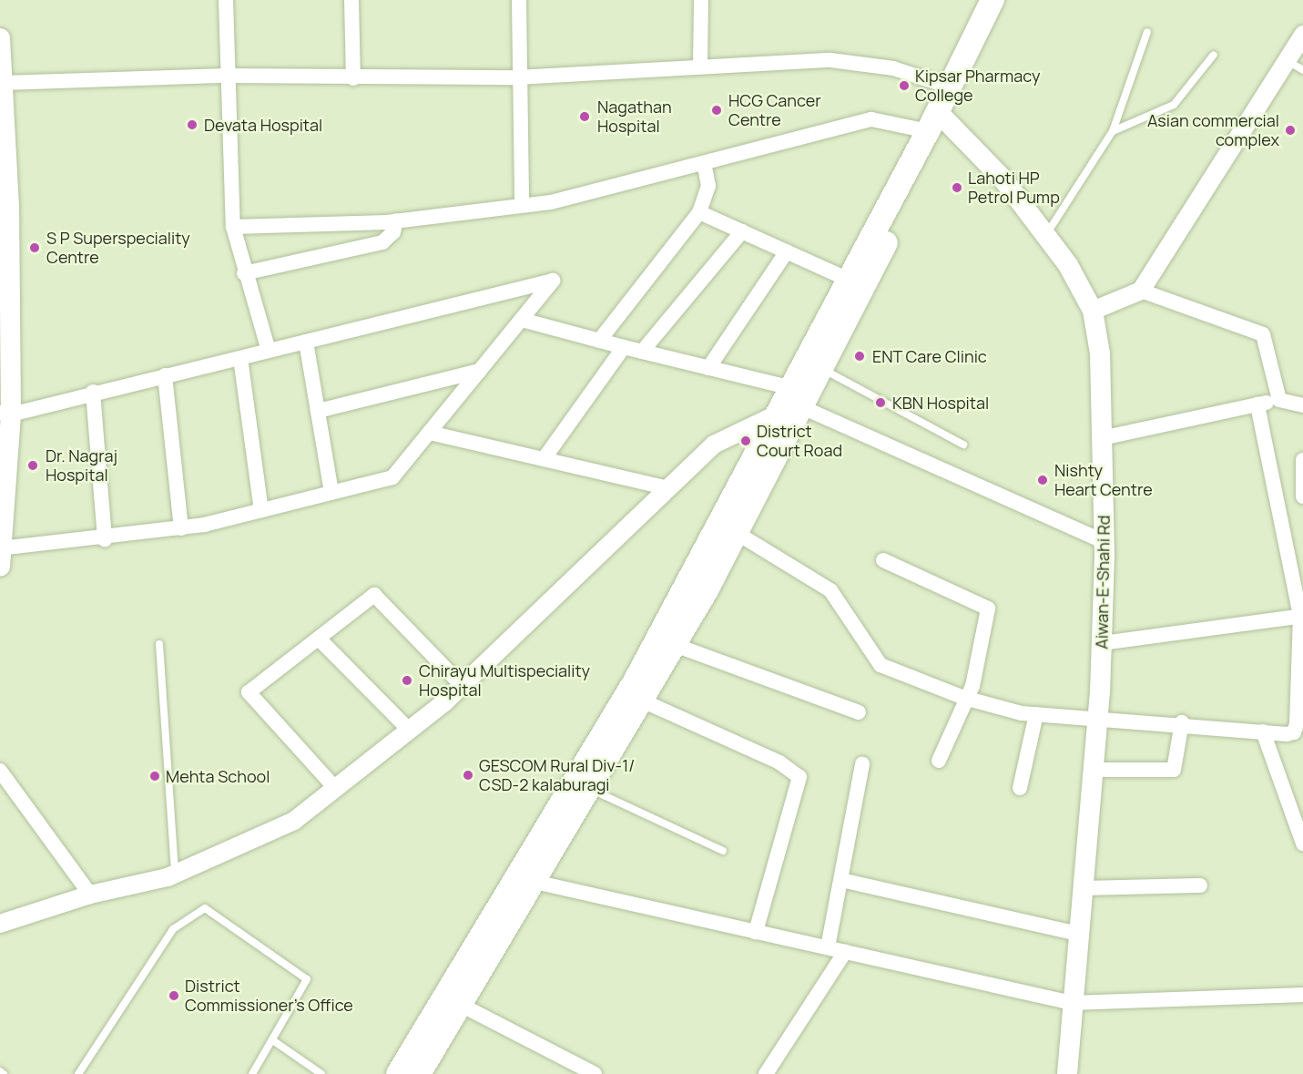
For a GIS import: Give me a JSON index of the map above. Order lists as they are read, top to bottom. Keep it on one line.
{"streets":{"main road":["Aiwan-E-Shahi Rd"]},"places":["Kipsar Pharmacy College","HCG Cancer Centre","Nagathan Hospital","Devata Hospital","Asian commercial complex","Lahoti HP Petrol Pump","S P Superspeciality Centre","ENT Care Clinic","KBN Hospital","District Court Road","Dr. Nagraj Hospital","Nishty Heart Centre","Chirayu Multispeciality Hospital","GESCOM Rural Div-1/ CSD-2 kalaburagi","Mehta School","District Commissioner's Office"]}
